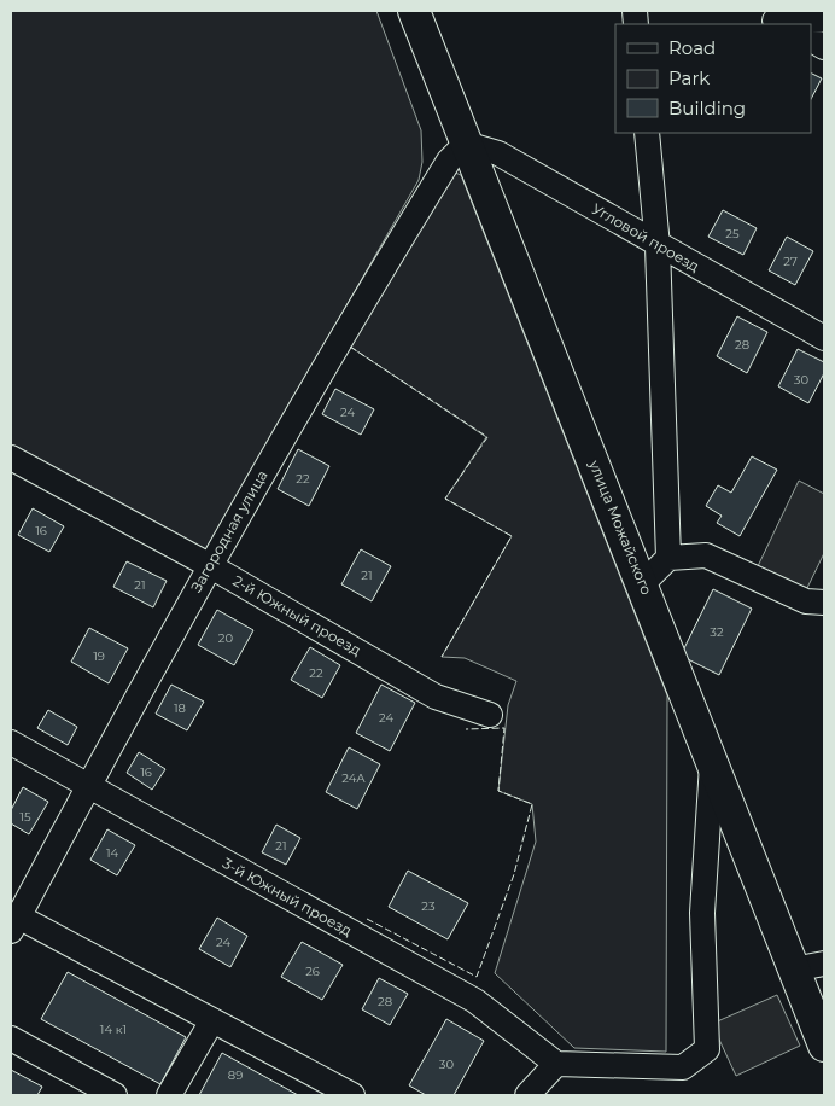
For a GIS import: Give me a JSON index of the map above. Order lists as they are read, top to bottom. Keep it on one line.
{"streets":{"main road":["улица Можайского"],"street":["Угловой проезд","Загородная улица","2-й Южный проезд","3-й Южный проезд"]},"crossings":[["Угловой проезд","улица Можайского"],["Угловой проезд","Загородная улица"],["улица Можайского","Загородная улица"],["Загородная улица","2-й Южный проезд"],["Загородная улица","3-й Южный проезд"]],"house_numbers":["25","27","28","30","24","22","16","21","21","32","20","19","22","18","24","16","24А","15","21","14","23","24","26","28","14 к1","30","89"],"legend":["Road","Park","Building"]}
